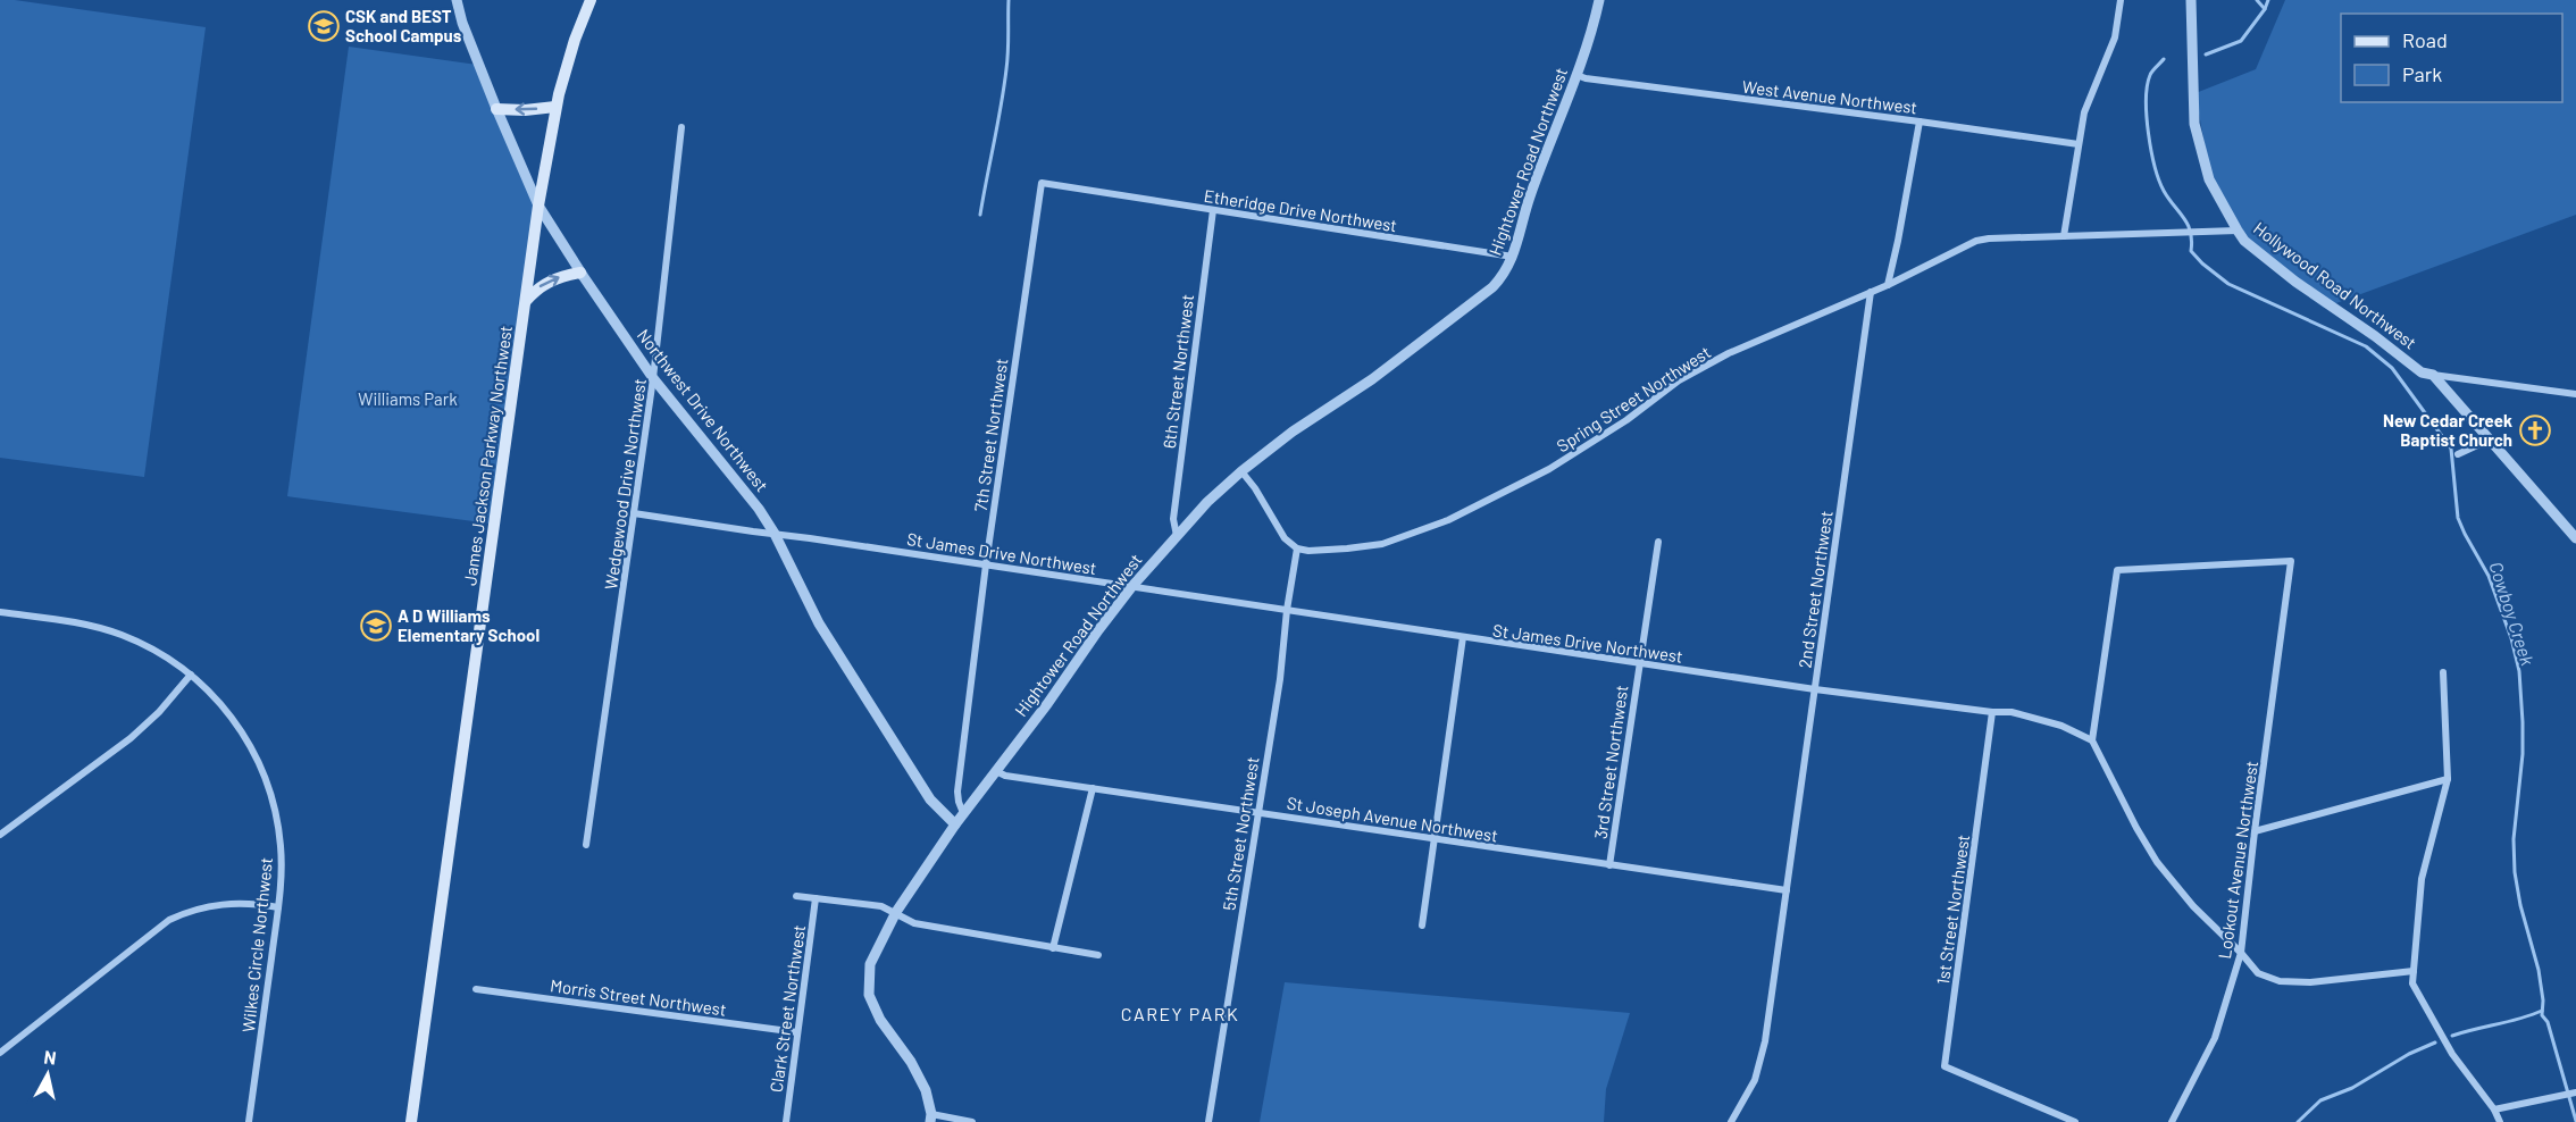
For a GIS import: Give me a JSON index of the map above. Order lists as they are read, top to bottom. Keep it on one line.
{"streets":{"main road":["James Jackson Parkway Northwest"],"street":["West Avenue Northwest","Hightower Road Northwest","Etheridge Drive Northwest","Hollywood Road Northwest","6th Street Northwest","Spring Street Northwest","Northwest Drive Northwest","7th Street Northwest","Wedgewood Drive Northwest","St James Drive Northwest","2nd Street Northwest","3rd Street Northwest","St Joseph Avenue Northwest","5th Street Northwest","Lookout Avenue Northwest","1st Street Northwest","Wilkes Circle Northwest","Morris Street Northwest","Clark Street Northwest"]},"crossings":[["West Avenue Northwest","Hightower Road Northwest"],["Hightower Road Northwest","Etheridge Drive Northwest"],["Hightower Road Northwest","6th Street Northwest"],["Hightower Road Northwest","Northwest Drive Northwest"],["Hightower Road Northwest","7th Street Northwest"],["Hightower Road Northwest","St James Drive Northwest"],["Hightower Road Northwest","St Joseph Avenue Northwest"],["Etheridge Drive Northwest","6th Street Northwest"],["Etheridge Drive Northwest","7th Street Northwest"],["Hollywood Road Northwest","Spring Street Northwest"],["Spring Street Northwest","2nd Street Northwest"],["Spring Street Northwest","5th Street Northwest"],["Northwest Drive Northwest","James Jackson Parkway Northwest"],["Northwest Drive Northwest","Wedgewood Drive Northwest"],["Northwest Drive Northwest","St James Drive Northwest"],["7th Street Northwest","St James Drive Northwest"],["Wedgewood Drive Northwest","St James Drive Northwest"],["St James Drive Northwest","2nd Street Northwest"],["St James Drive Northwest","3rd Street Northwest"],["St James Drive Northwest","5th Street Northwest"],["St James Drive Northwest","Lookout Avenue Northwest"],["St James Drive Northwest","1st Street Northwest"],["2nd Street Northwest","St Joseph Avenue Northwest"],["3rd Street Northwest","St Joseph Avenue Northwest"],["St Joseph Avenue Northwest","5th Street Northwest"],["Morris Street Northwest","Clark Street Northwest"]],"districts":["CAREY PARK"],"water":["Cowboy Creek"],"parks":["Williams Park"],"places":{"school or university":["CSK and BEST School Campus","A D Williams Elementary School"],"church":["New Cedar Creek Baptist Church"]},"legend":["Road","Park"],"north":"top"}
